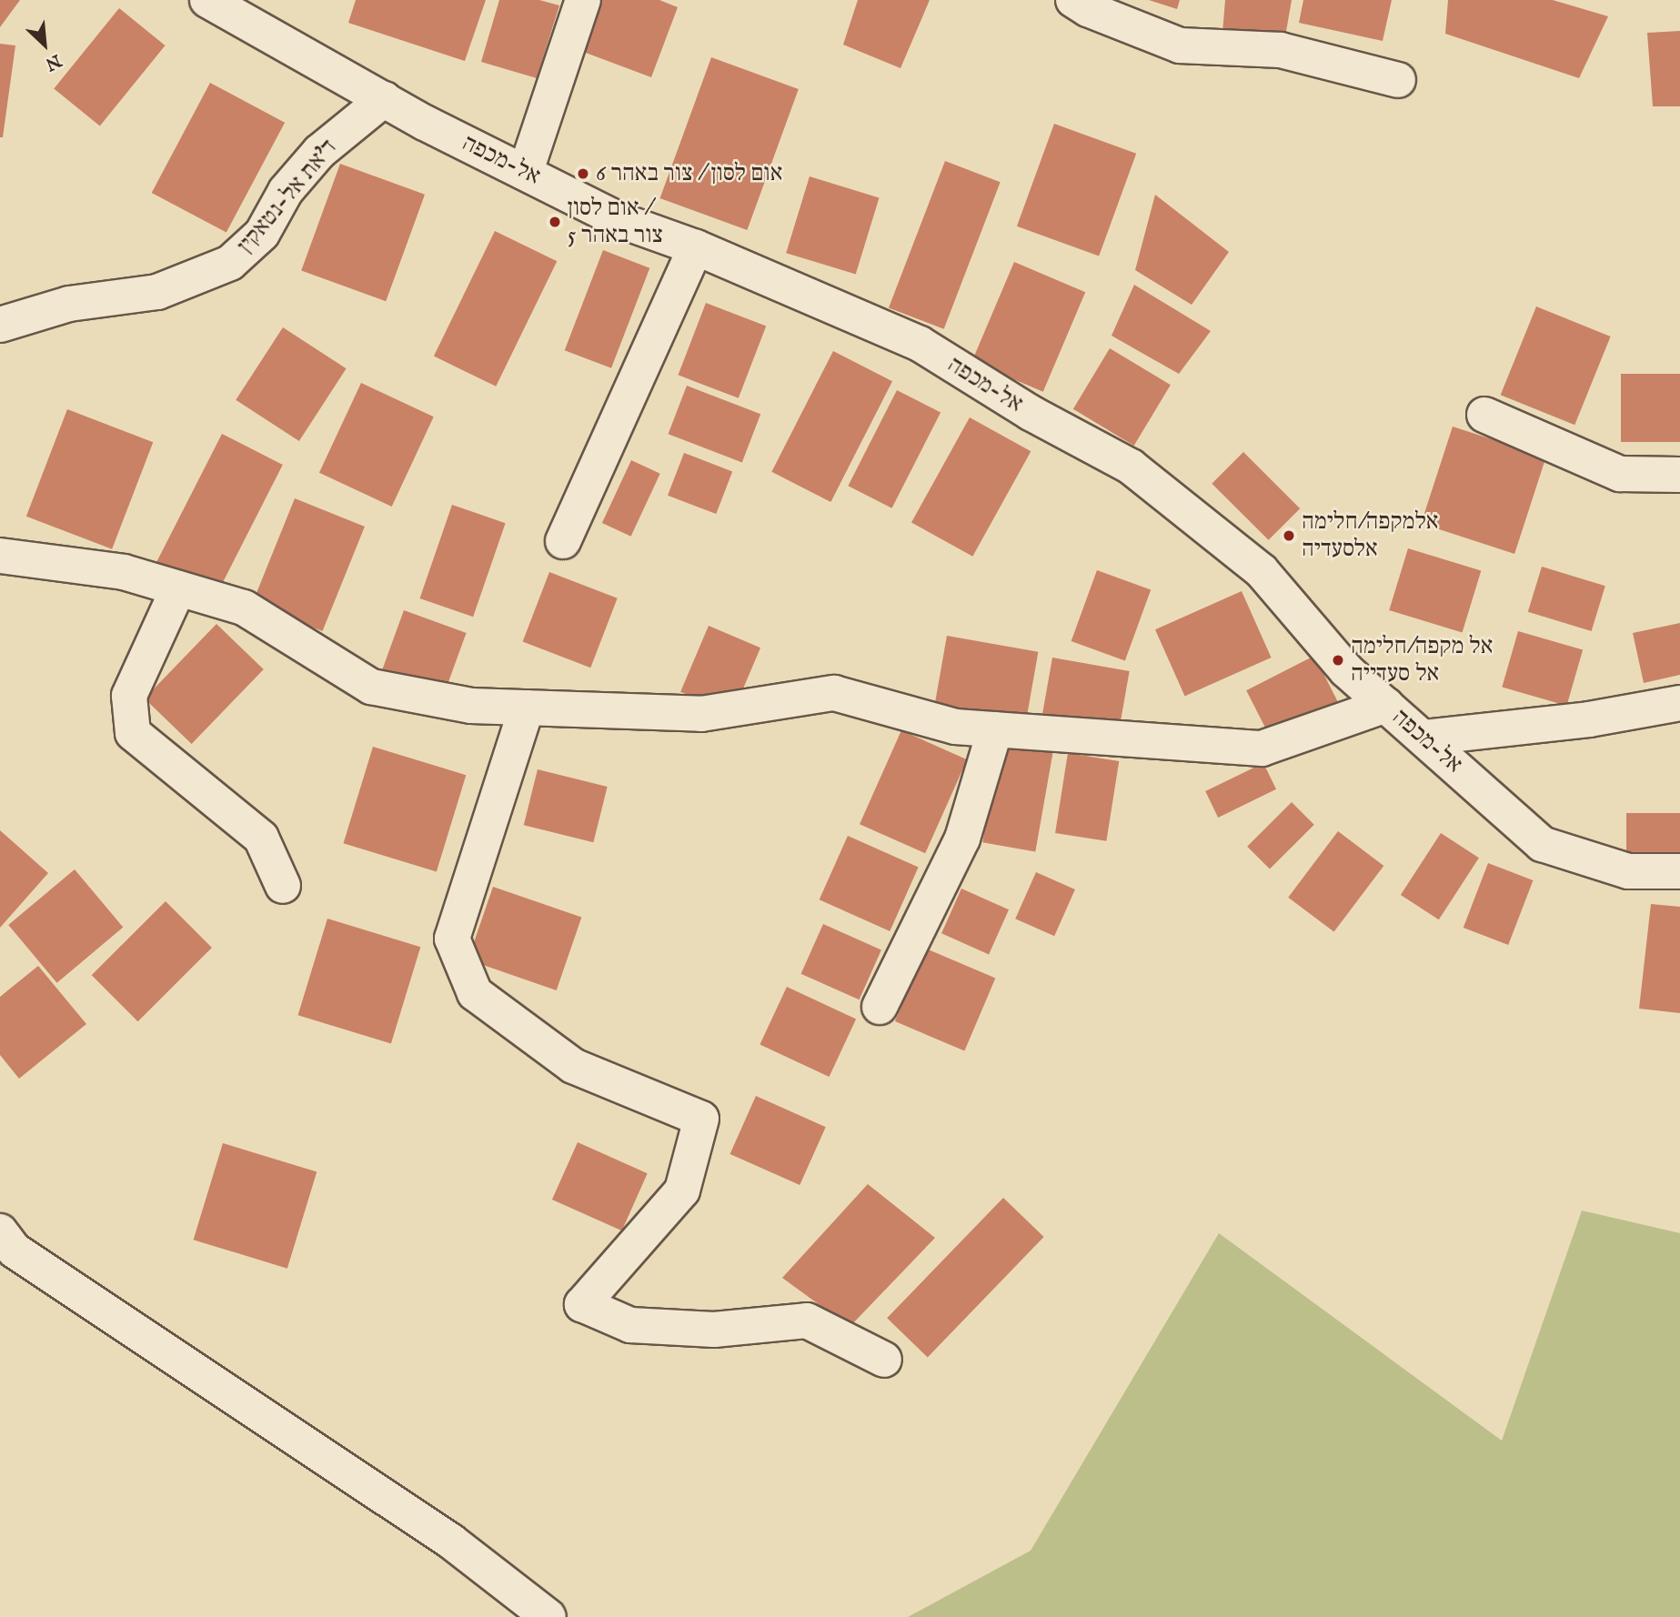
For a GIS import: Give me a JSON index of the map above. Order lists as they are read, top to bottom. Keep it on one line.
{"streets":{"street":["אל-מכפה","ד'את אל-נטאקין"]},"crossings":[["אל-מכפה","ד'את אל-נטאקין"]],"places":["אום לסון / צור באהר 6","אום לסון / צור באהר 5","אלמקפה/חלימה אלסעדיה","אל מקפה/חלימה אל סעדייה"],"north":"bottom right"}
